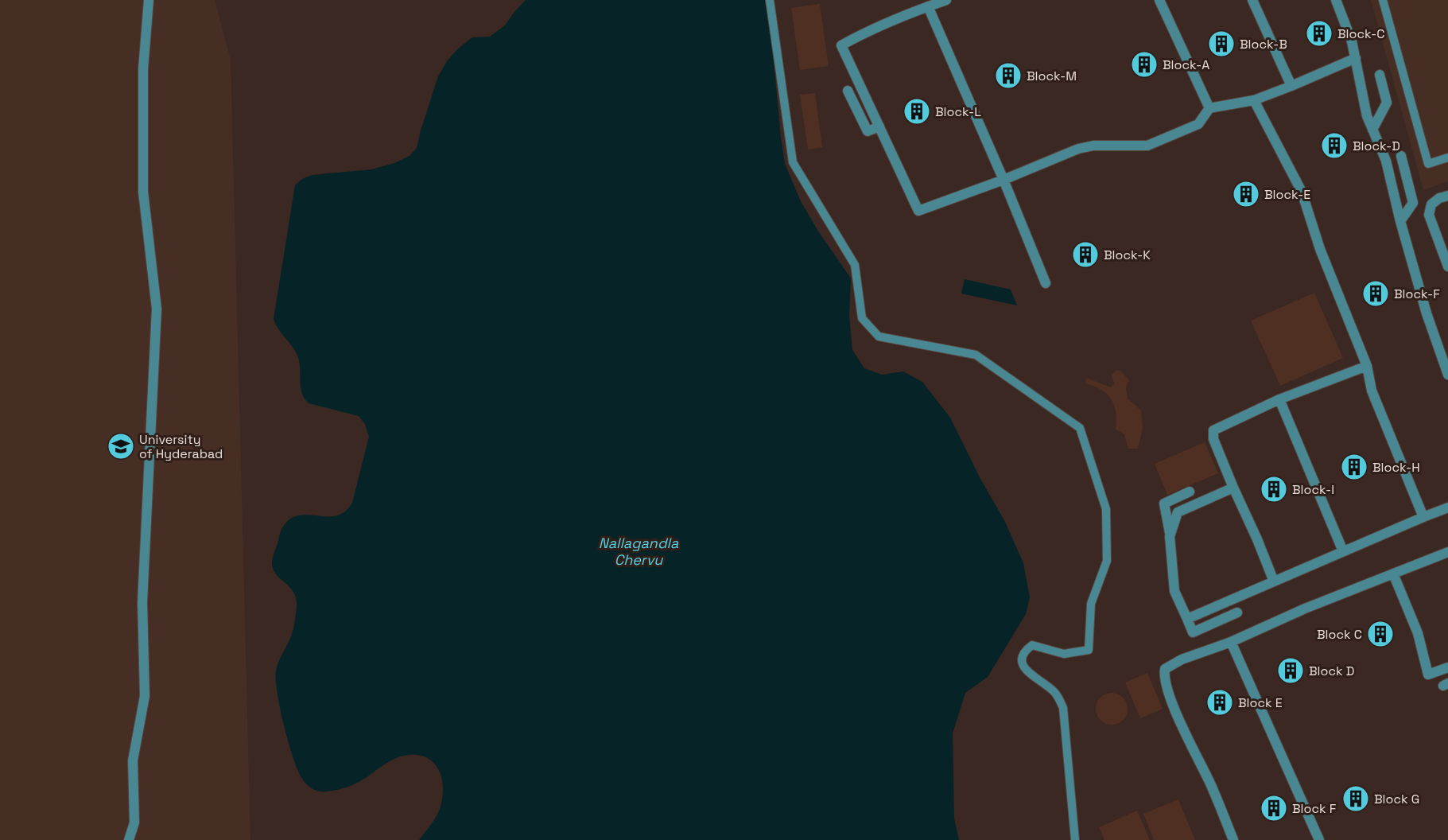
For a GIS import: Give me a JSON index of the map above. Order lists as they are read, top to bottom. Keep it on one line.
{"water":["Nallagandla Chervu"],"places":{"building":["Block-C","Block-B","Block-A","Block-M","Block-L","Block-D","Block-E","Block-K","Block-F","Block-H","Block-I","Block C","Block D","Block E","Block G","Block F"],"school or university":["University of Hyderabad"]}}
